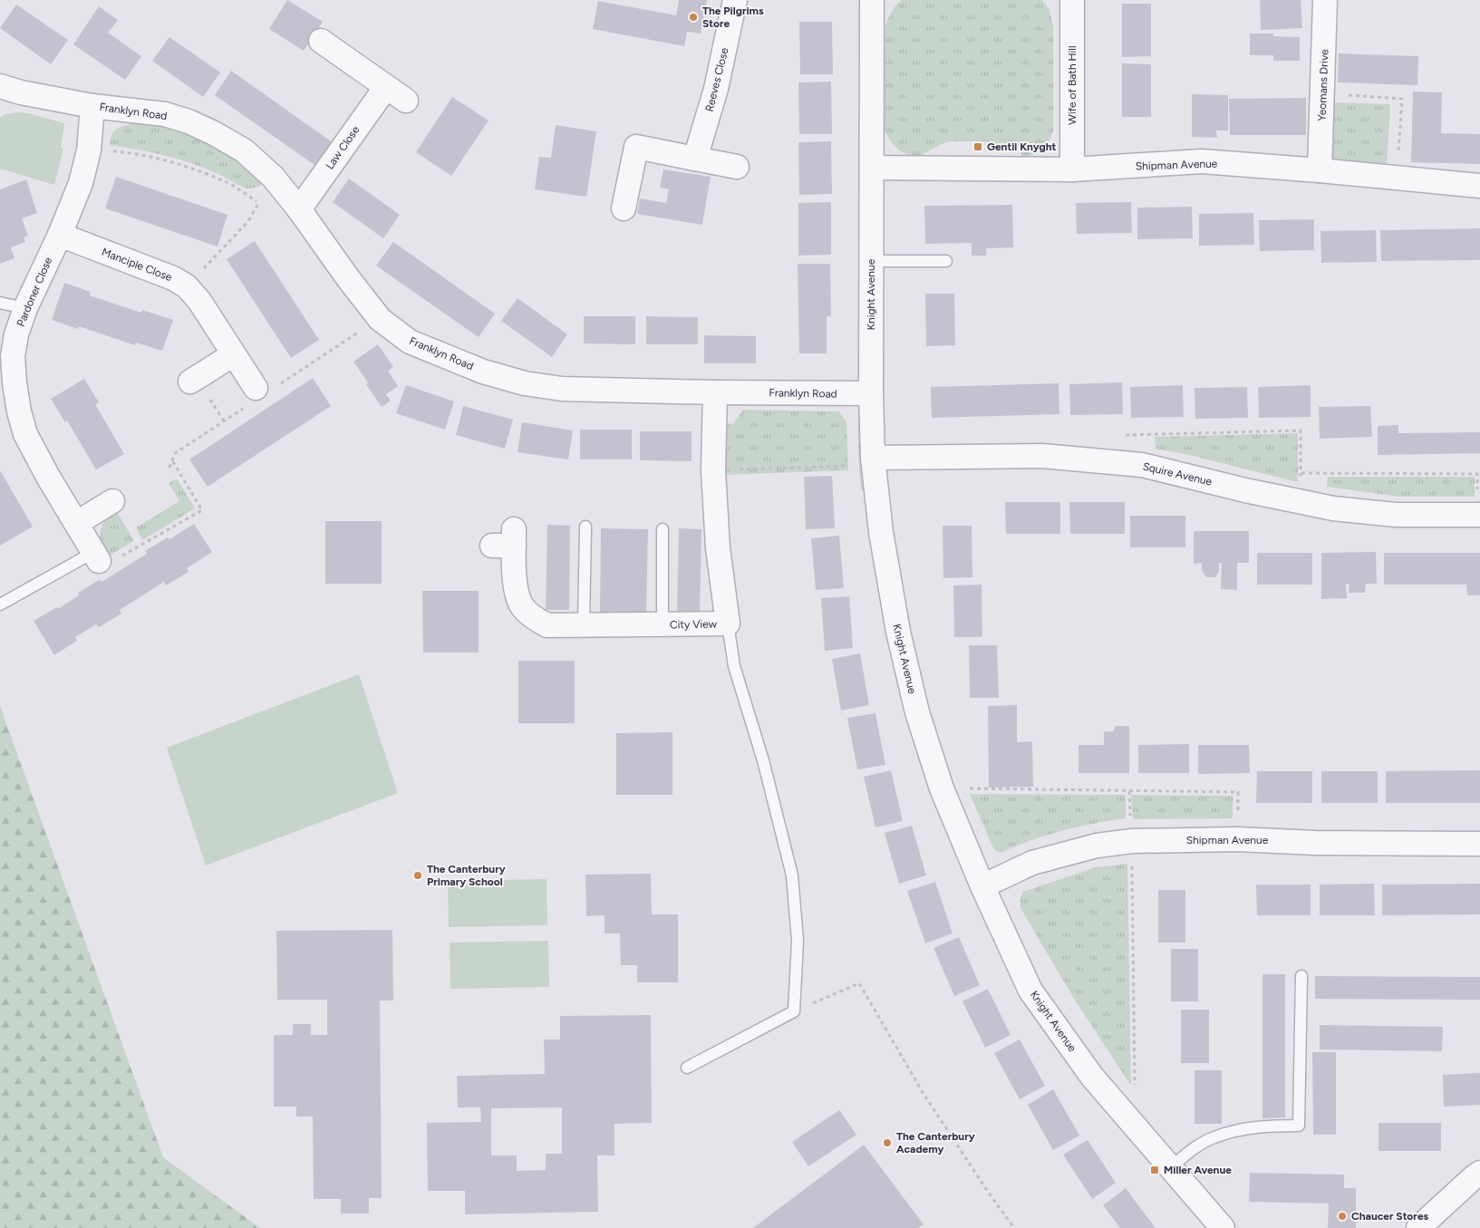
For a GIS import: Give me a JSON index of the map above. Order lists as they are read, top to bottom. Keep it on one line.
{"streets":{"street":["Reeves Close","Wife of Bath Hill","Yeomans Drive","Franklyn Road","Law Close","Shipman Avenue","Manciple Close","Pardoner Close","Knight Avenue","Squire Avenue","City View"]},"crossings":[["Wife of Bath Hill","Shipman Avenue"],["Yeomans Drive","Shipman Avenue"],["Franklyn Road","Law Close"],["Franklyn Road","Pardoner Close"],["Franklyn Road","Knight Avenue"],["Franklyn Road","City View"],["Shipman Avenue","Knight Avenue"],["Manciple Close","Pardoner Close"],["Knight Avenue","Squire Avenue"]],"places":{"other":["The Pilgrims Store","The Canterbury Primary School","The Canterbury Academy","Chaucer Stores"],"transit":["Gentil Knyght","Miller Avenue"]}}
